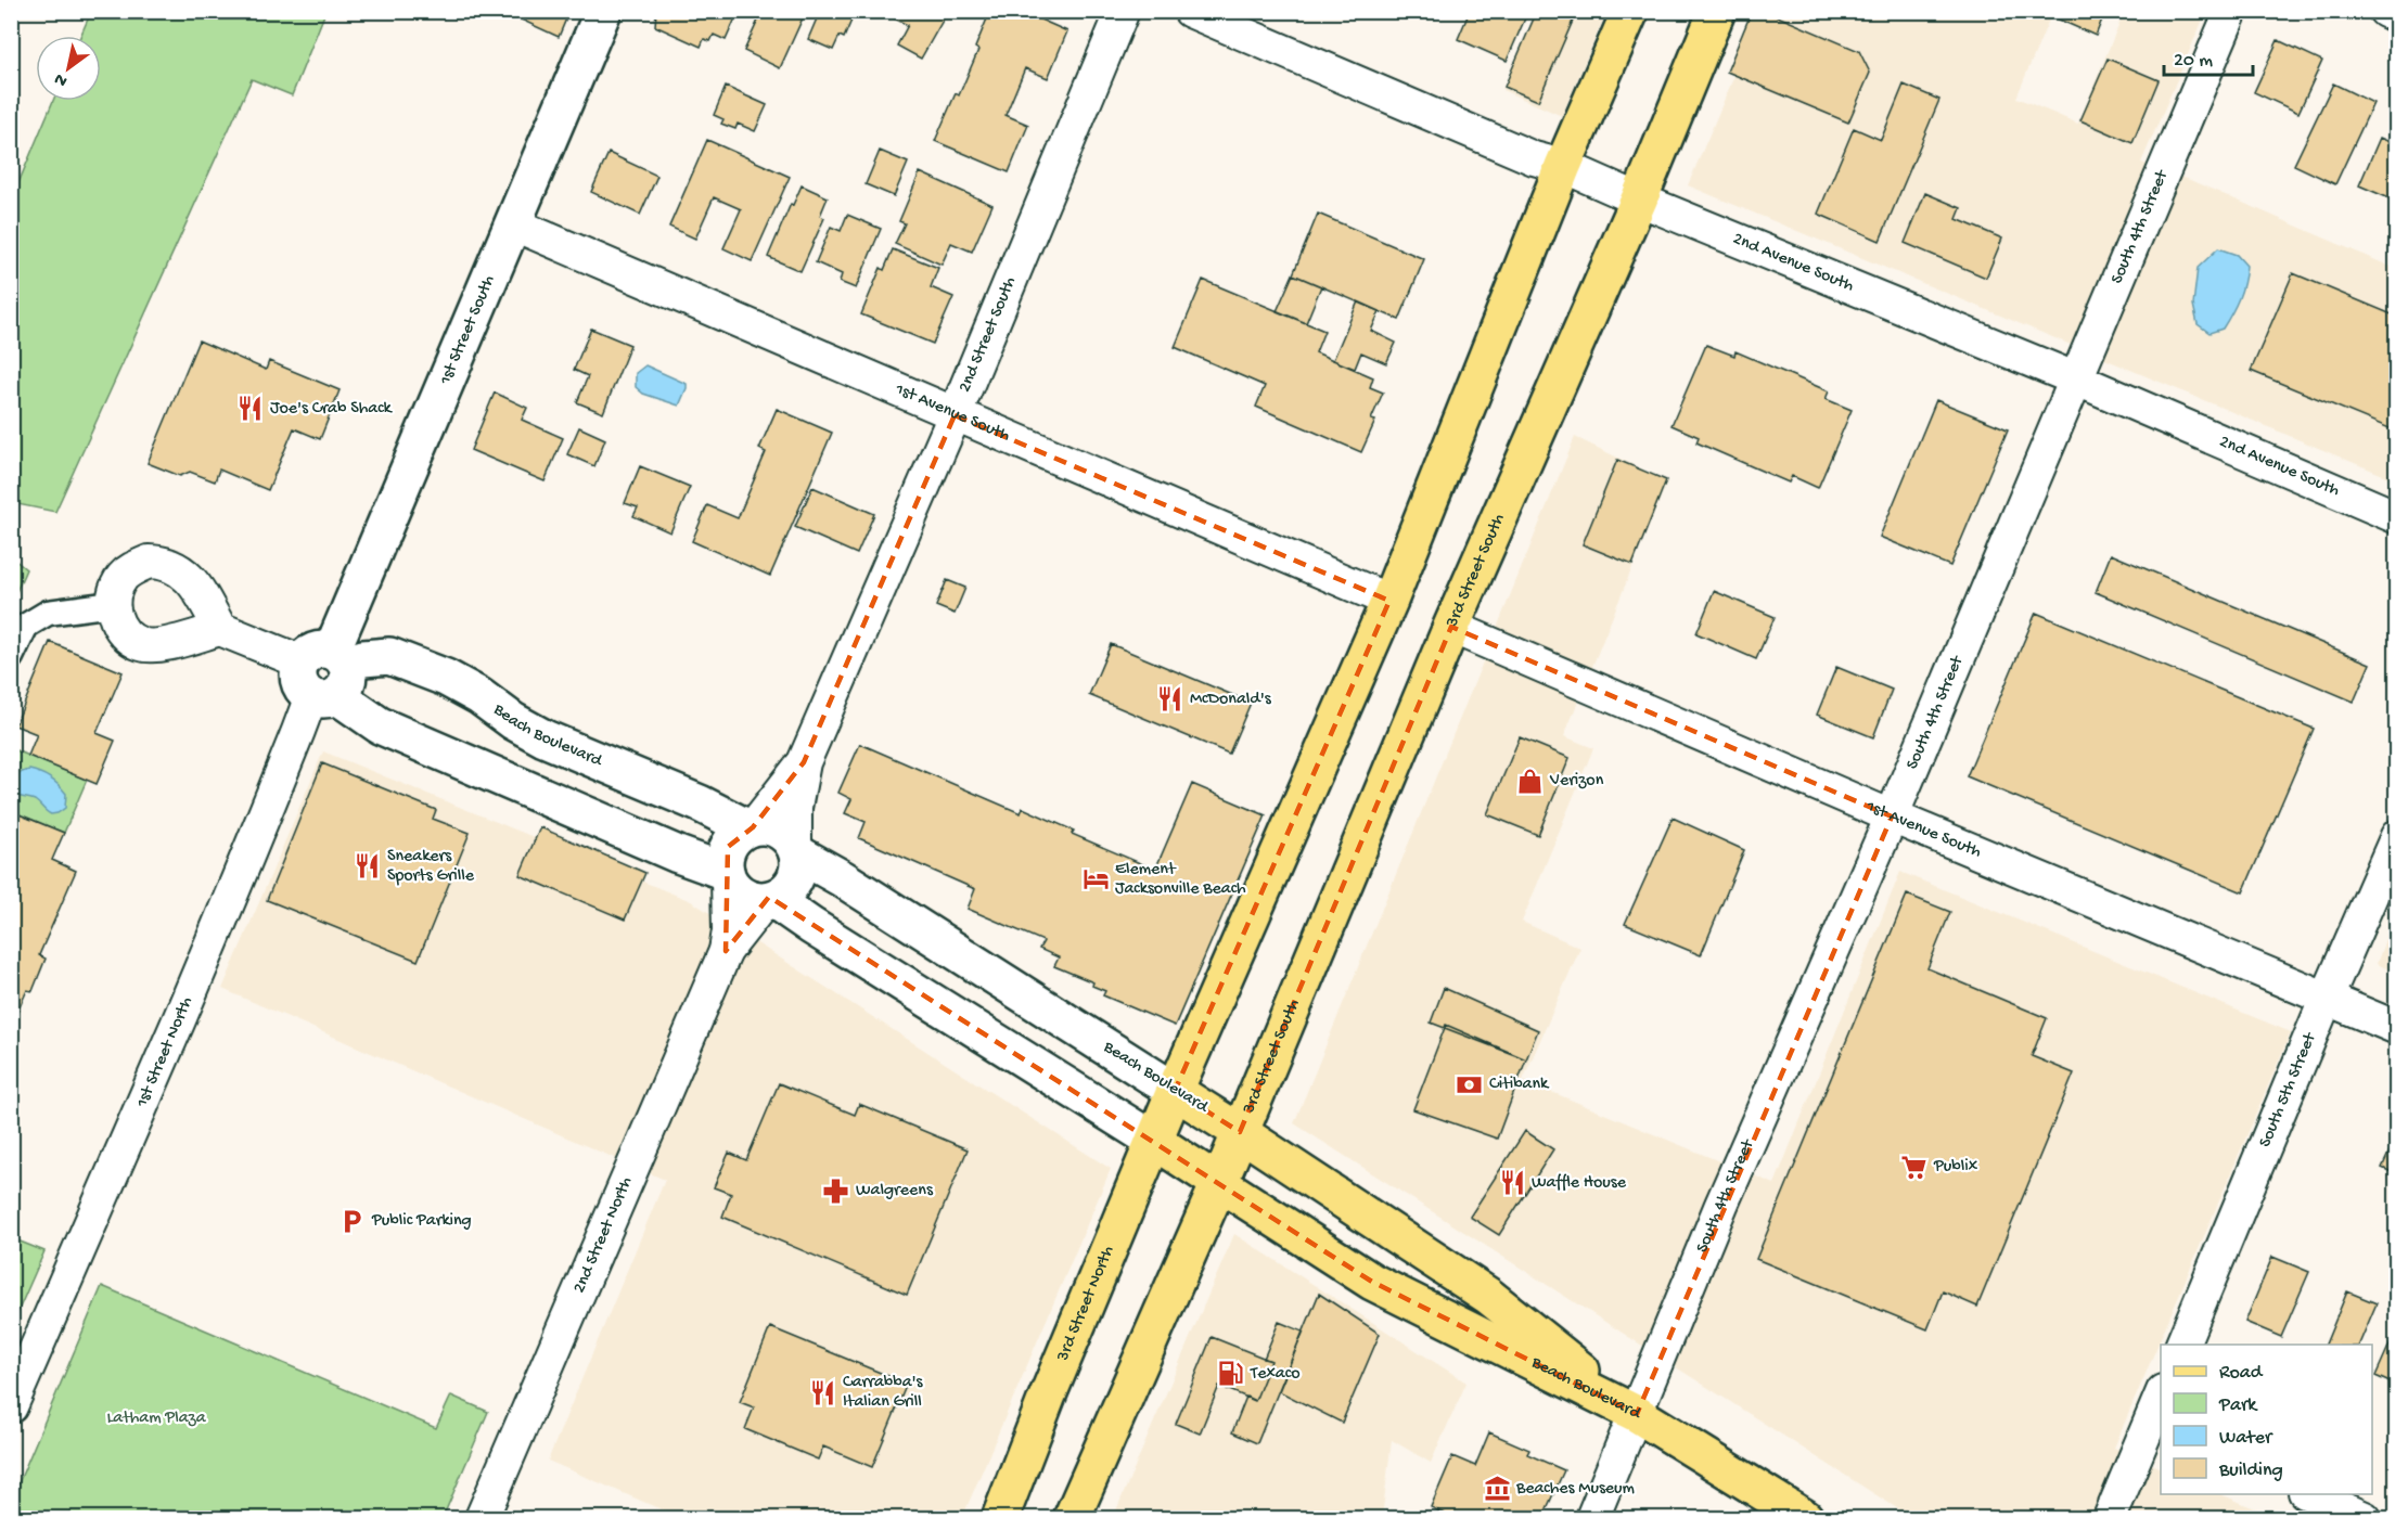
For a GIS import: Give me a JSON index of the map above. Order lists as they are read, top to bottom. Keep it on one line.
{"streets":{"main road":["3rd Street South","Beach Boulevard","3rd Street North"],"street":["South 4th Street","2nd Avenue South","1st Street South","2nd Street South","1st Avenue South","1st Street North","South 5th Street","2nd Street North"]},"crossings":[["South 4th Street","2nd Avenue South"],["South 4th Street","1st Avenue South"],["South 4th Street","Beach Boulevard"],["2nd Avenue South","3rd Street South"],["1st Street South","1st Avenue South"],["1st Street South","Beach Boulevard"],["1st Street South","1st Street North"],["2nd Street South","1st Avenue South"],["1st Avenue South","3rd Street South"],["1st Avenue South","South 5th Street"],["3rd Street South","Beach Boulevard"],["Beach Boulevard","1st Street North"],["Beach Boulevard","3rd Street North"]],"parks":["Latham Plaza"],"places":{"restaurant":["Joe's Crab Shack","McDonald's","Sneakers Sports Grille","Waffle House","Carrabba's Italian Grill"],"shop":["Verizon"],"hotel":["Element Jacksonville Beach"],"bank":["Citibank"],"supermarket":["Publix"],"pharmacy":["Walgreens"],"parking":["Public Parking"],"fuel station":["Texaco"],"museum":["Beaches Museum"]},"legend":["Road","Park","Water","Building"],"scale_bar":"20 m","north":"bottom left"}
